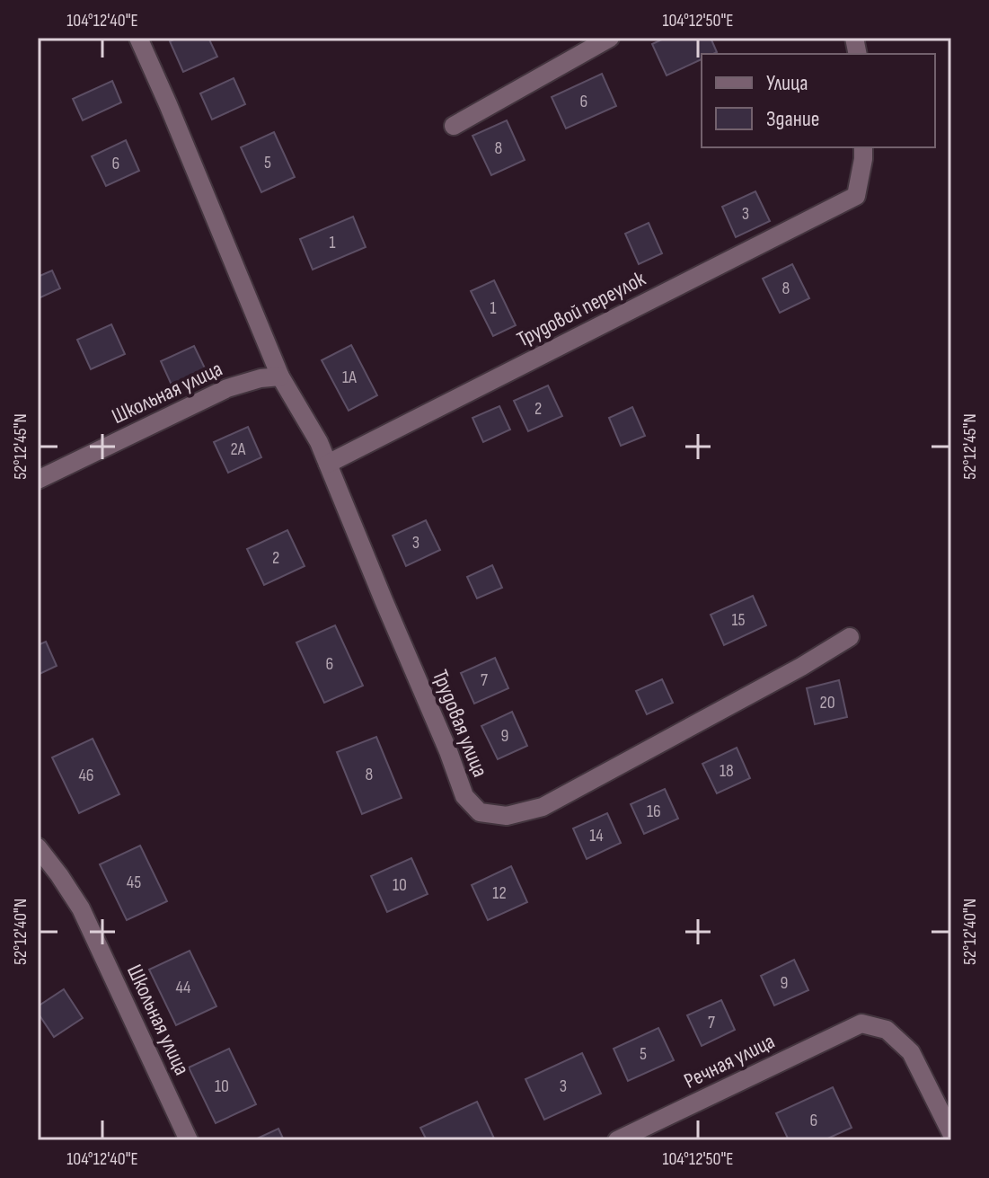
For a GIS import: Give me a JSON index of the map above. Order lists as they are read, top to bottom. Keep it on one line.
{"streets":{"street":["Трудовой переулок","Школьная улица","Трудовая улица","Речная улица"]},"crossings":[["Трудовой переулок","Трудовая улица"],["Школьная улица","Трудовая улица"]],"house_numbers":["6","8","5","6","3","1","8","1","1А","2","2А","3","2","15","6","7","20","9","18","8","46","16","14","45","10","12","9","44","7","5","10","3","6"],"legend":["Улица","Здание"],"coordinates":["104°12'40\"E","104°12'50\"E","52°12'45\"N","52°12'40\"N"]}
